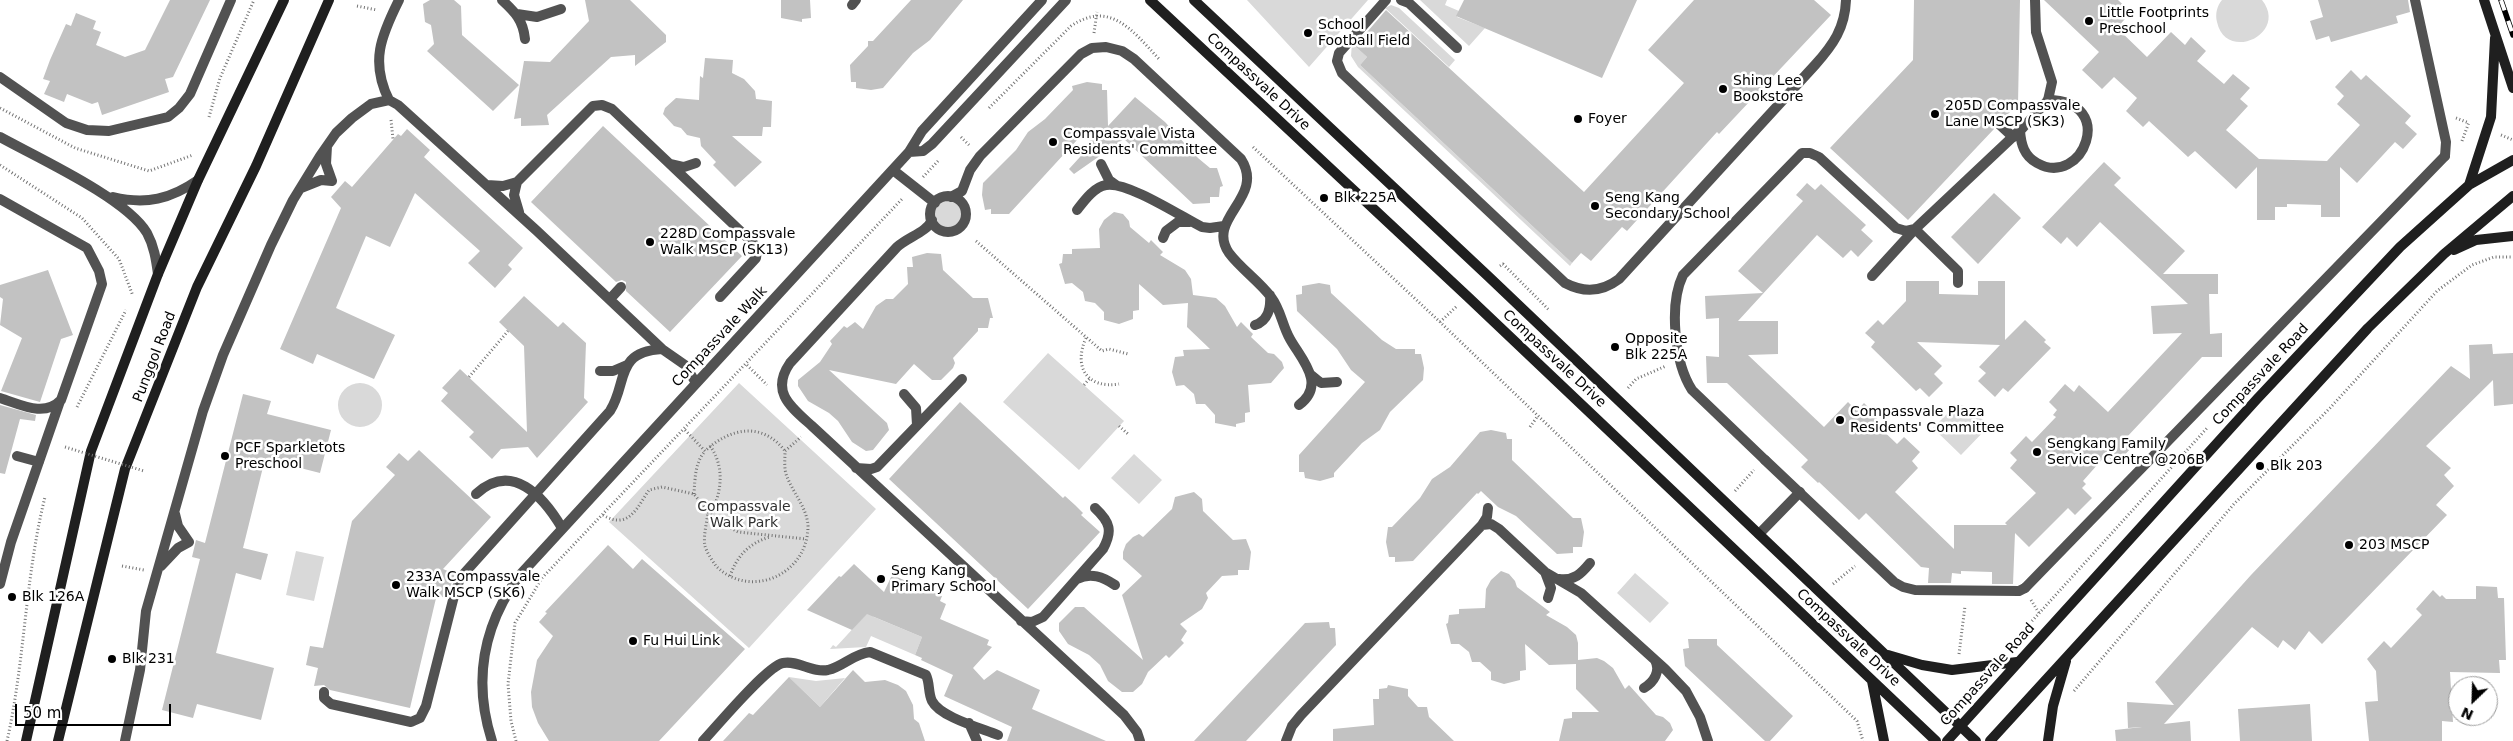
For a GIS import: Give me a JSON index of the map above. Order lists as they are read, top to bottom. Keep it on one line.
{"streets":{"street":["Compassvale Drive","Compassvale Walk","Punggol Road","Compassvale Road"]},"crossings":[["Compassvale Drive","Compassvale Road"]],"parks":["Compassvale Walk Park"],"places":["Little Footprints Preschool","School Football Field","Shing Lee Bookstore","205D Compassvale Lane MSCP (SK3)","Foyer","Compassvale Vista Residents' Committee","Blk 225A","Seng Kang Secondary School","228D Compassvale Walk MSCP (SK13)","Opposite Blk 225A","Compassvale Plaza Residents' Committee","Sengkang Family Service Centre @206B","PCF Sparkletots Preschool","Blk 203","203 MSCP","Seng Kang Primary School","233A Compassvale Walk MSCP (SK6)","Blk 126A","Fu Hui Link","Blk 231"],"scale_bar":"50 m","north":"bottom left"}
